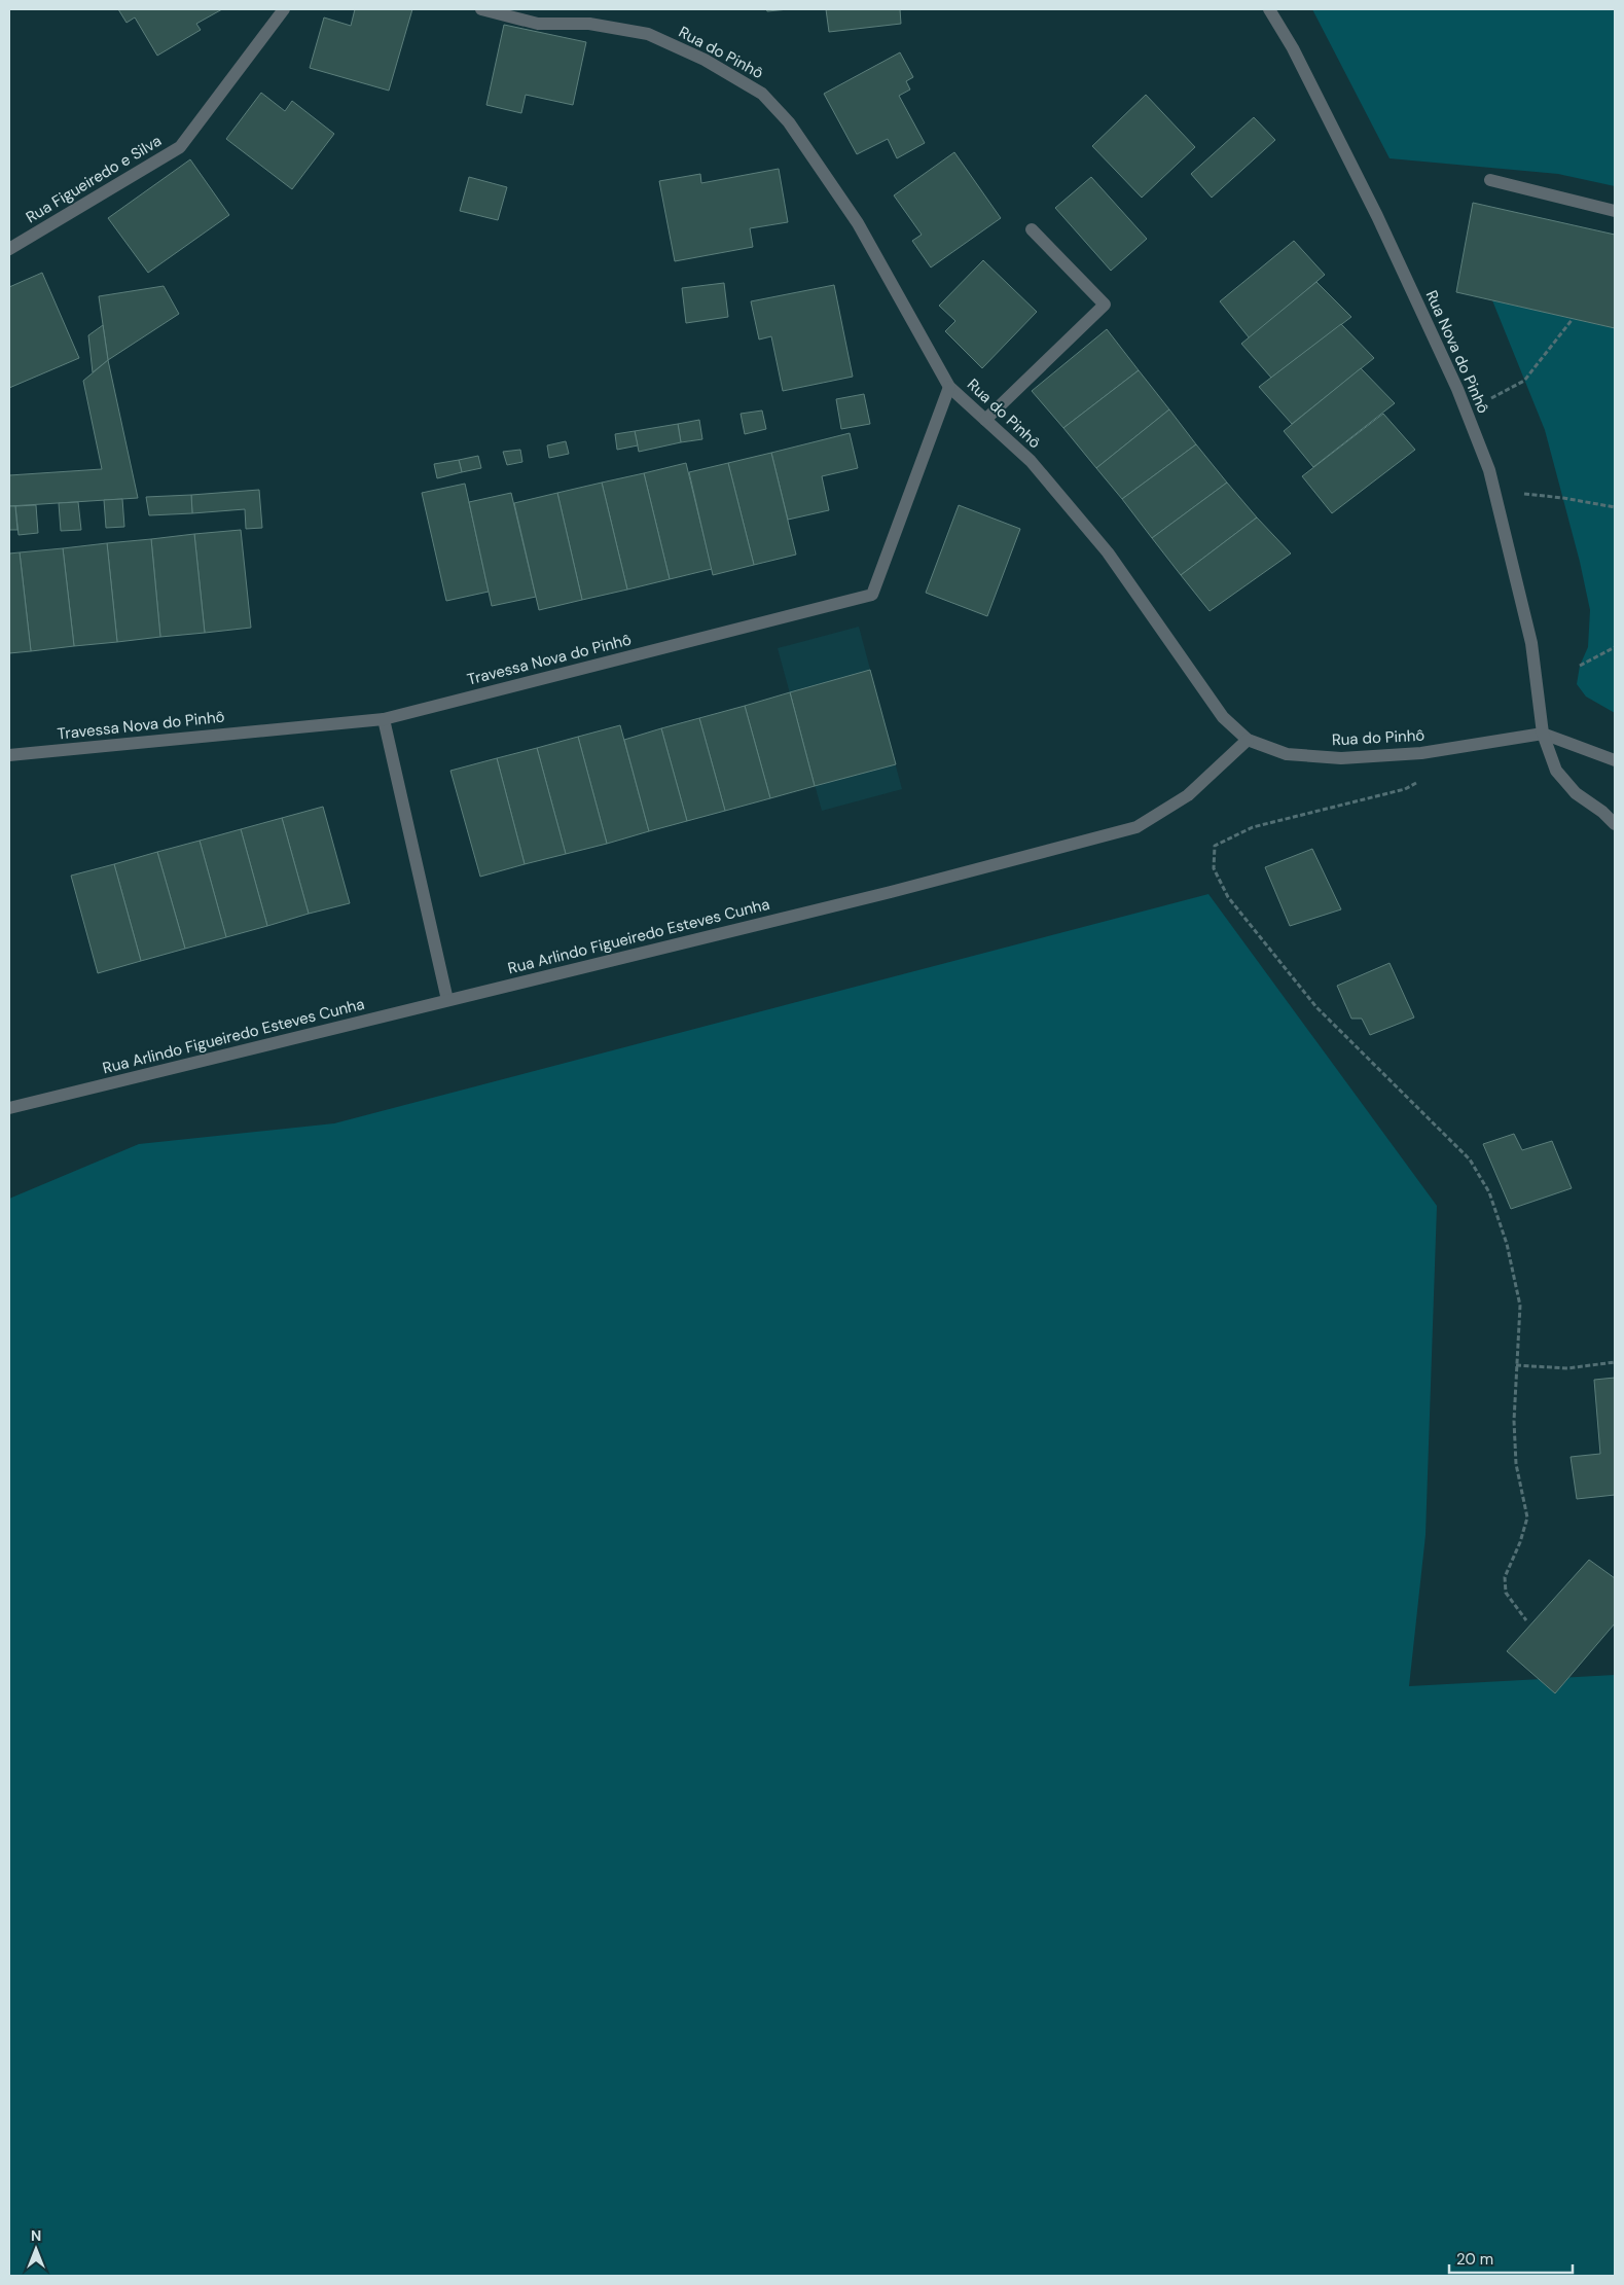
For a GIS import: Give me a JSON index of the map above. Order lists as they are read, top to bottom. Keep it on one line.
{"streets":{"street":["Rua do Pinhô","Rua Figueiredo e Silva","Rua Nova do Pinhô","Travessa Nova do Pinhô","Rua Arlindo Figueiredo Esteves Cunha"]},"crossings":[["Rua do Pinhô","Rua Nova do Pinhô"],["Rua do Pinhô","Travessa Nova do Pinhô"],["Rua do Pinhô","Rua Arlindo Figueiredo Esteves Cunha"]],"scale_bar":"20 m","north":"top"}
